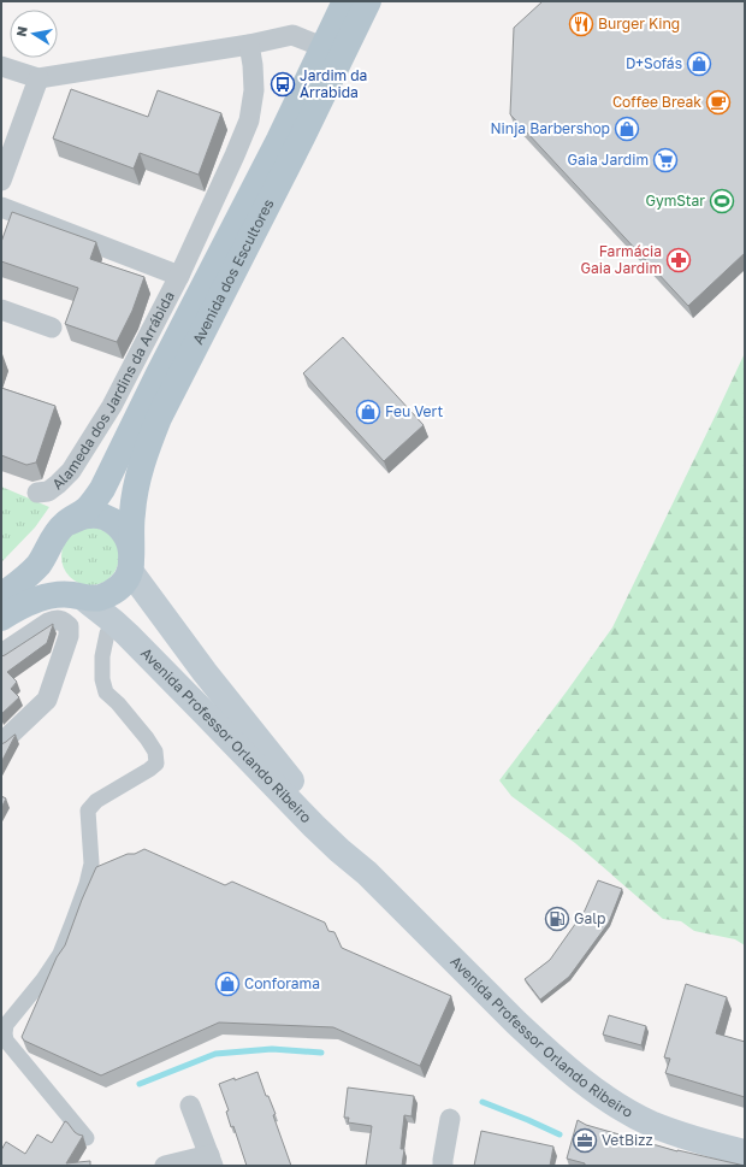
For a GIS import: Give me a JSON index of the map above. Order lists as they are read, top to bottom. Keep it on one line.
{"streets":{"main road":["Avenida dos Escultores","Avenida Professor Orlando Ribeiro"],"street":["Alameda dos Jardins da Arrábida"]},"crossings":[["Avenida dos Escultores","Avenida Professor Orlando Ribeiro"]],"places":{"restaurant":["Burger King"],"shop":["D+Sofás","Ninja Barbershop","Feu Vert","Conforama"],"bus stop":["Jardim da Árrabida"],"cafe":["Coffee Break"],"supermarket":["Gaia Jardim"],"sports":["GymStar"],"pharmacy":["Farmácia Gaia Jardim"],"fuel station":["Galp"],"office":["VetBizz"]},"north":"left"}
